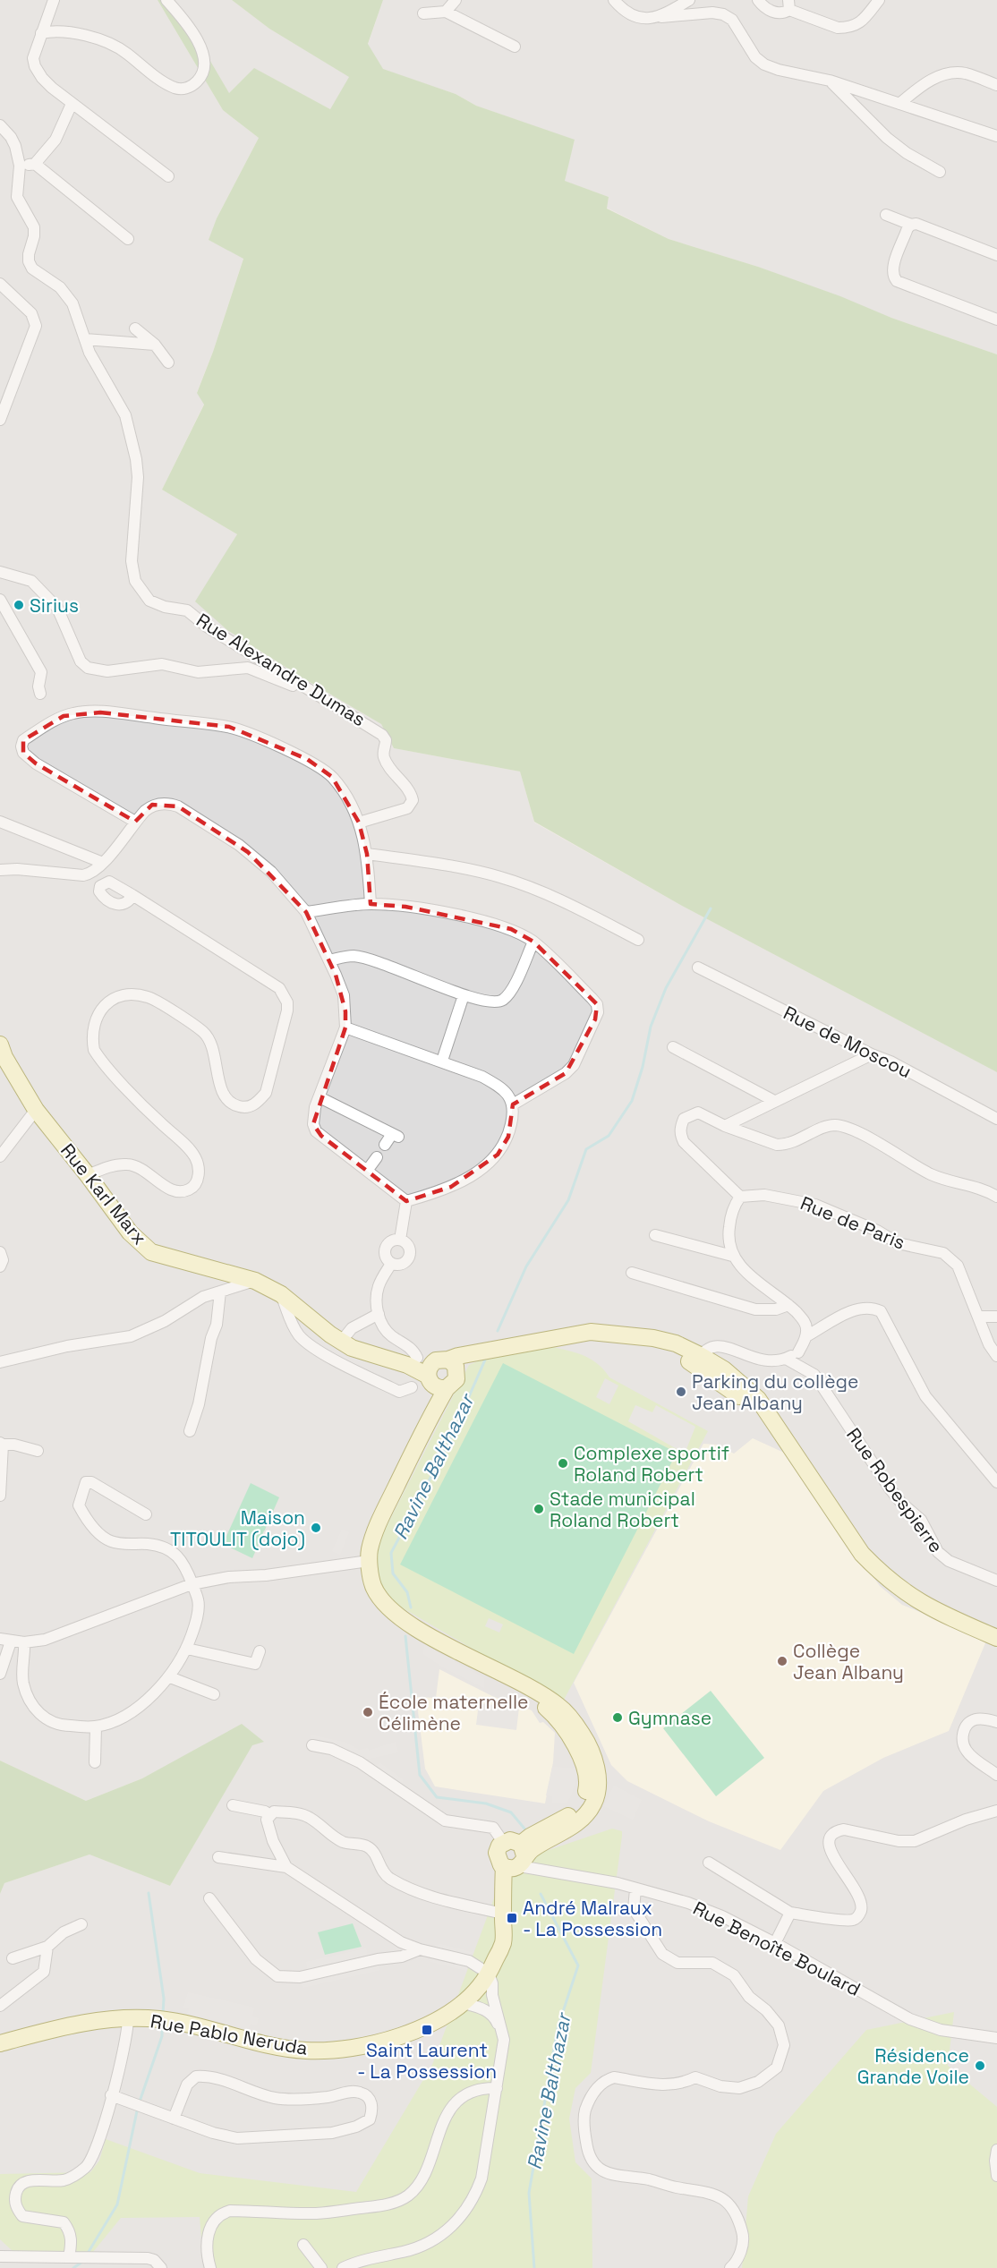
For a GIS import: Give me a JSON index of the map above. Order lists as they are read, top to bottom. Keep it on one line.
{"streets":{"main road":["Rue Karl Marx","Rue Pablo Neruda"],"street":["Rue Alexandre Dumas","Rue de Moscou","Rue de Paris","Rue Robespierre","Rue Benoîte Boulard"]},"crossings":[["Rue Benoîte Boulard","Rue Pablo Neruda"]],"water":["Ravine Balthazar"],"places":{"other":["Sirius","Parking du collège Jean Albany","Complexe sportif Roland Robert","Stade municipal Roland Robert","Maison TITOULIT (dojo)","Collège Jean Albany","École maternelle Célimène","Gymnase","Résidence Grande Voile"],"transit":["André Malraux - La Possession","Saint Laurent - La Possession"]}}
